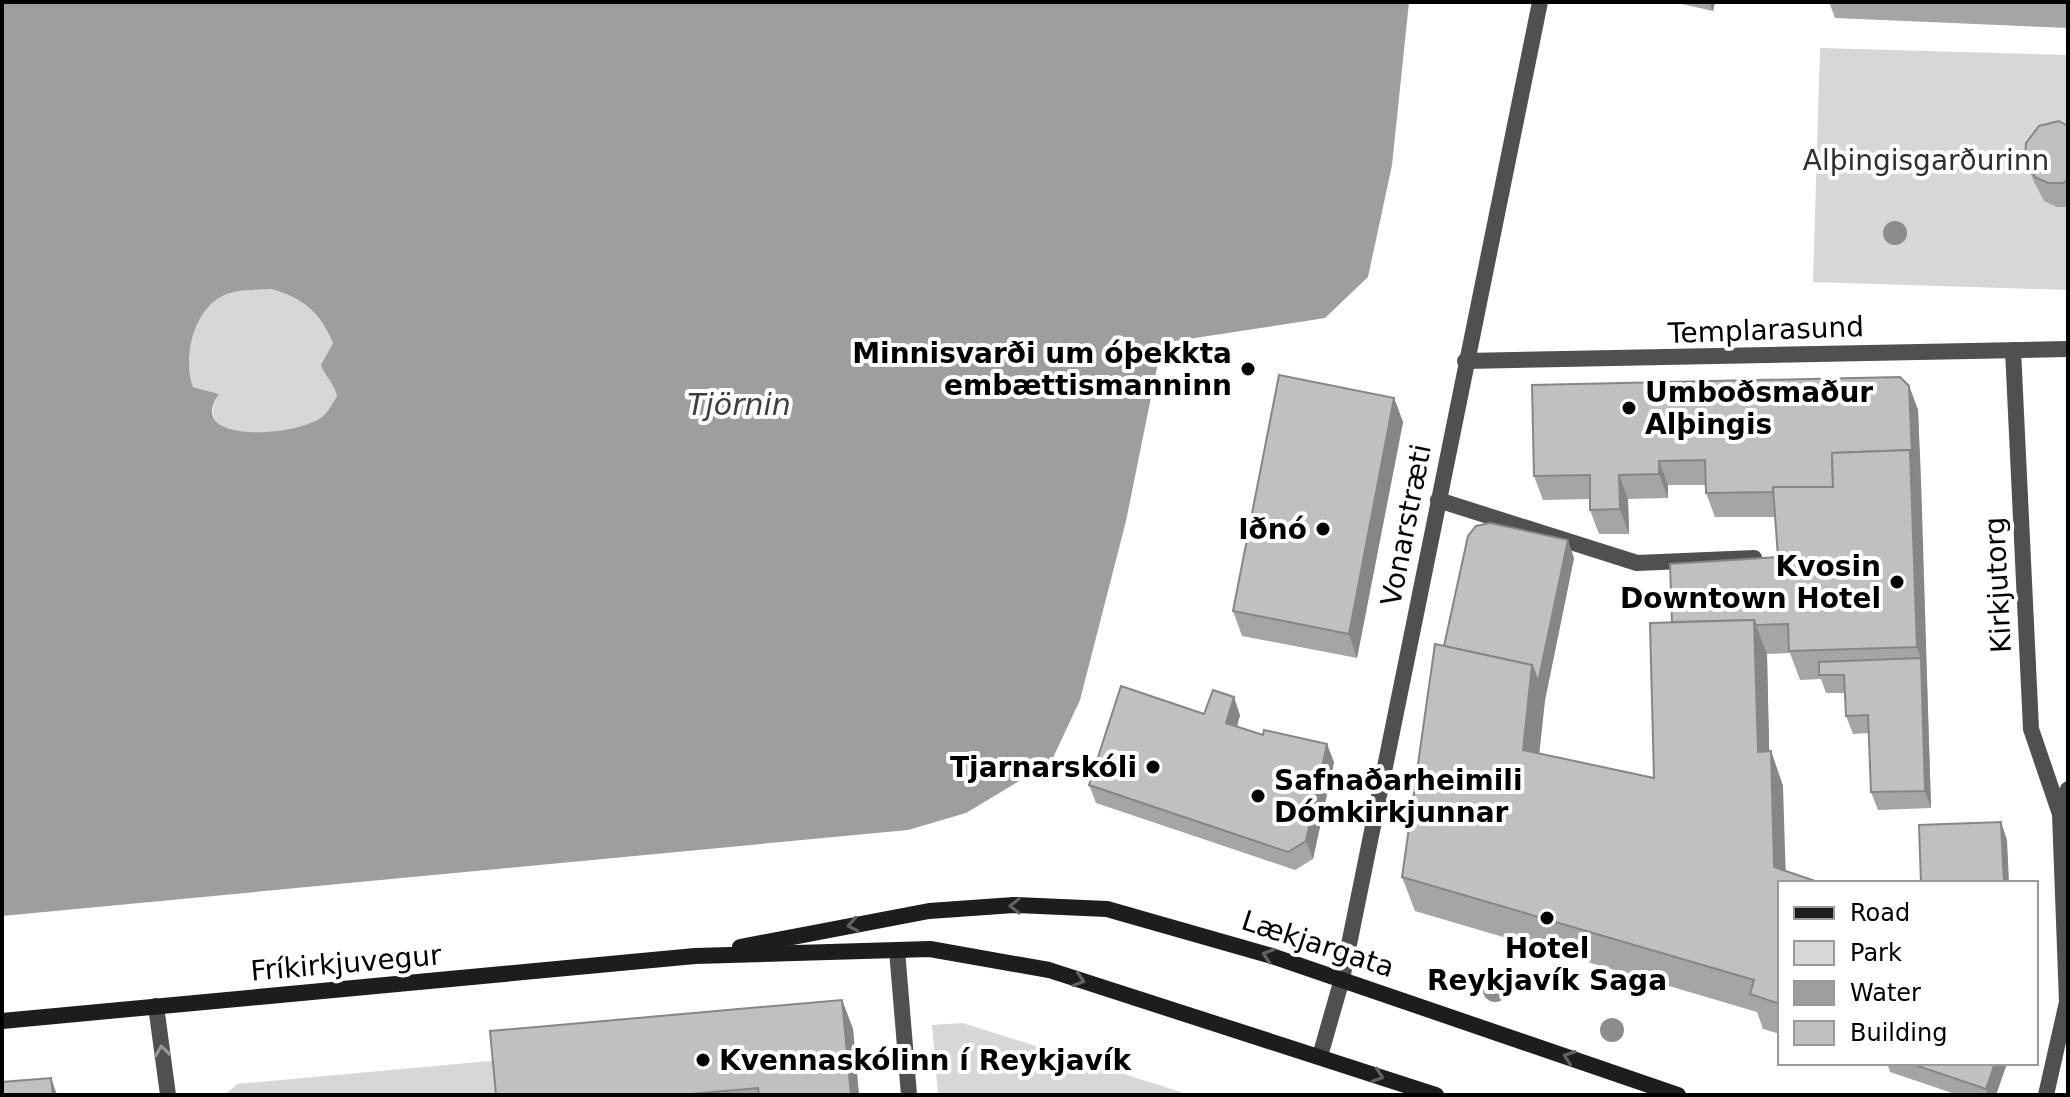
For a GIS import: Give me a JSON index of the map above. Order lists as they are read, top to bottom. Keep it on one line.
{"streets":{"main road":["Lækjargata","Fríkirkjuvegur"],"street":["Templarasund","Vonarstræti","Kirkjutorg"]},"crossings":[["Templarasund","Vonarstræti"],["Templarasund","Kirkjutorg"],["Vonarstræti","Lækjargata"],["Vonarstræti","Fríkirkjuvegur"],["Lækjargata","Fríkirkjuvegur"]],"one_way":["Lækjargata"],"water":["Tjörnin"],"parks":["Alþingisgarðurinn"],"places":["Minnisvarði um óþekkta embættismanninn","Umboðsmaður Alþingis","Iðnó","Kvosin Downtown Hotel","Tjarnarskóli","Safnaðarheimili Dómkirkjunnar","Hotel Reykjavík Saga","Kvennaskólinn í Reykjavík"],"legend":["Road","Park","Water","Building"]}
